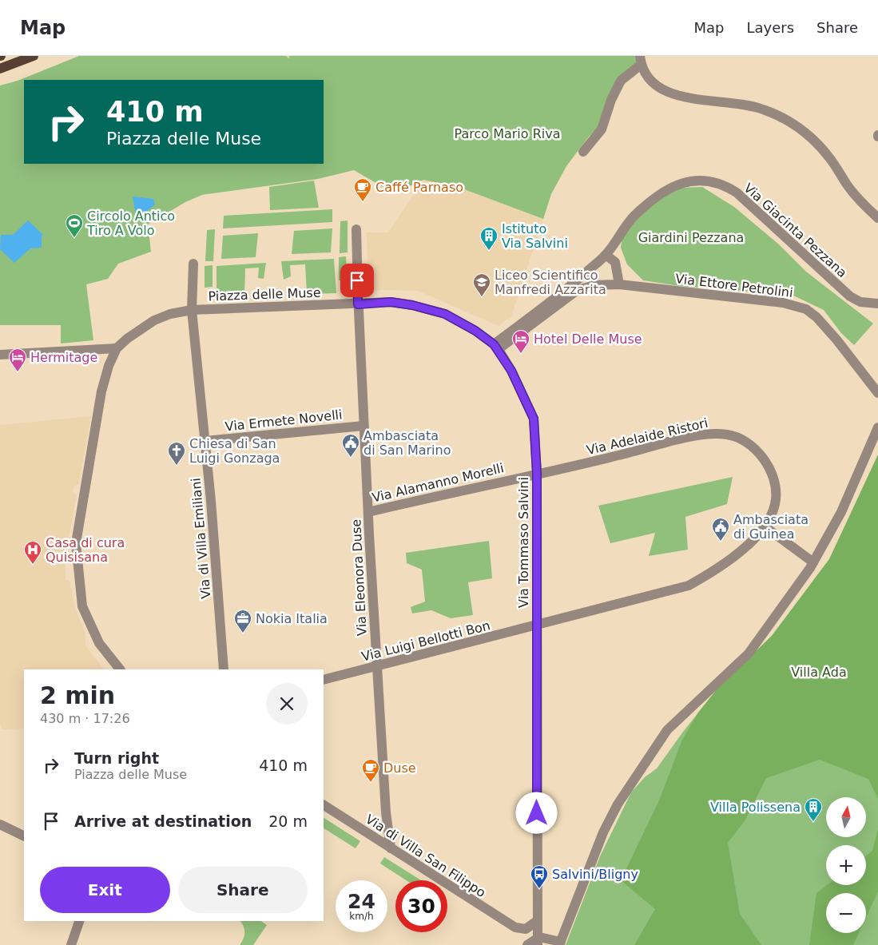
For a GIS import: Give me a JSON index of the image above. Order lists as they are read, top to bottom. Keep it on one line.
{"streets":{"street":["Via Giacinta Pezzana","Via Ettore Petrolini","Piazza delle Muse","Via Ermete Novelli","Via Adelaide Ristori","Via Alamanno Morelli","Via di Villa Emiliani","Via Tommaso Salvini","Via Eleonora Duse","Via Luigi Bellotti Bon","Via di Villa San Filippo"]},"crossings":[["Via Giacinta Pezzana","Via Ettore Petrolini"],["Piazza delle Muse","Via di Villa Emiliani"],["Piazza delle Muse","Via Tommaso Salvini"],["Piazza delle Muse","Via Eleonora Duse"],["Via Ermete Novelli","Via di Villa Emiliani"],["Via Ermete Novelli","Via Eleonora Duse"],["Via Adelaide Ristori","Via Alamanno Morelli"],["Via Adelaide Ristori","Via Tommaso Salvini"],["Via Adelaide Ristori","Via Luigi Bellotti Bon"],["Via Alamanno Morelli","Via Tommaso Salvini"],["Via Alamanno Morelli","Via Eleonora Duse"],["Via Tommaso Salvini","Via Eleonora Duse"],["Via Tommaso Salvini","Via Luigi Bellotti Bon"],["Via Eleonora Duse","Via Luigi Bellotti Bon"],["Via Eleonora Duse","Via di Villa San Filippo"]],"parks":["Parco Mario Riva","Giardini Pezzana","Villa Ada"],"places":{"cafe":["Caffé Parnaso","Duse"],"sports":["Circolo Antico Tiro A Volo"],"building":["Istituto Via Salvini","Villa Polissena"],"school or university":["Liceo Scientifico Manfredi Azzarita"],"hotel":["Hotel Delle Muse","Hermitage"],"public building":["Ambasciata di San Marino","Ambasciata di Guinea"],"church":["Chiesa di San Luigi Gonzaga"],"hospital":["Casa di cura Quisisana"],"office":["Nokia Italia"],"bus stop":["Salvini/Bligny"]},"north":"top","page":{"header":"Map","nav":["Map","Layers","Share"],"turn":["410 m","Piazza delle Muse"],"heading":["2 min","430 m · 17:26"],"list":[{"name":"Turn right","note":"Piazza delle Muse","value":"410 m"},{"name":"Arrive at destination","value":"20 m"}],"map_buttons":["+","−"],"buttons":["Exit","Share"],"speed":"24 km/h","limit":"30"}}
